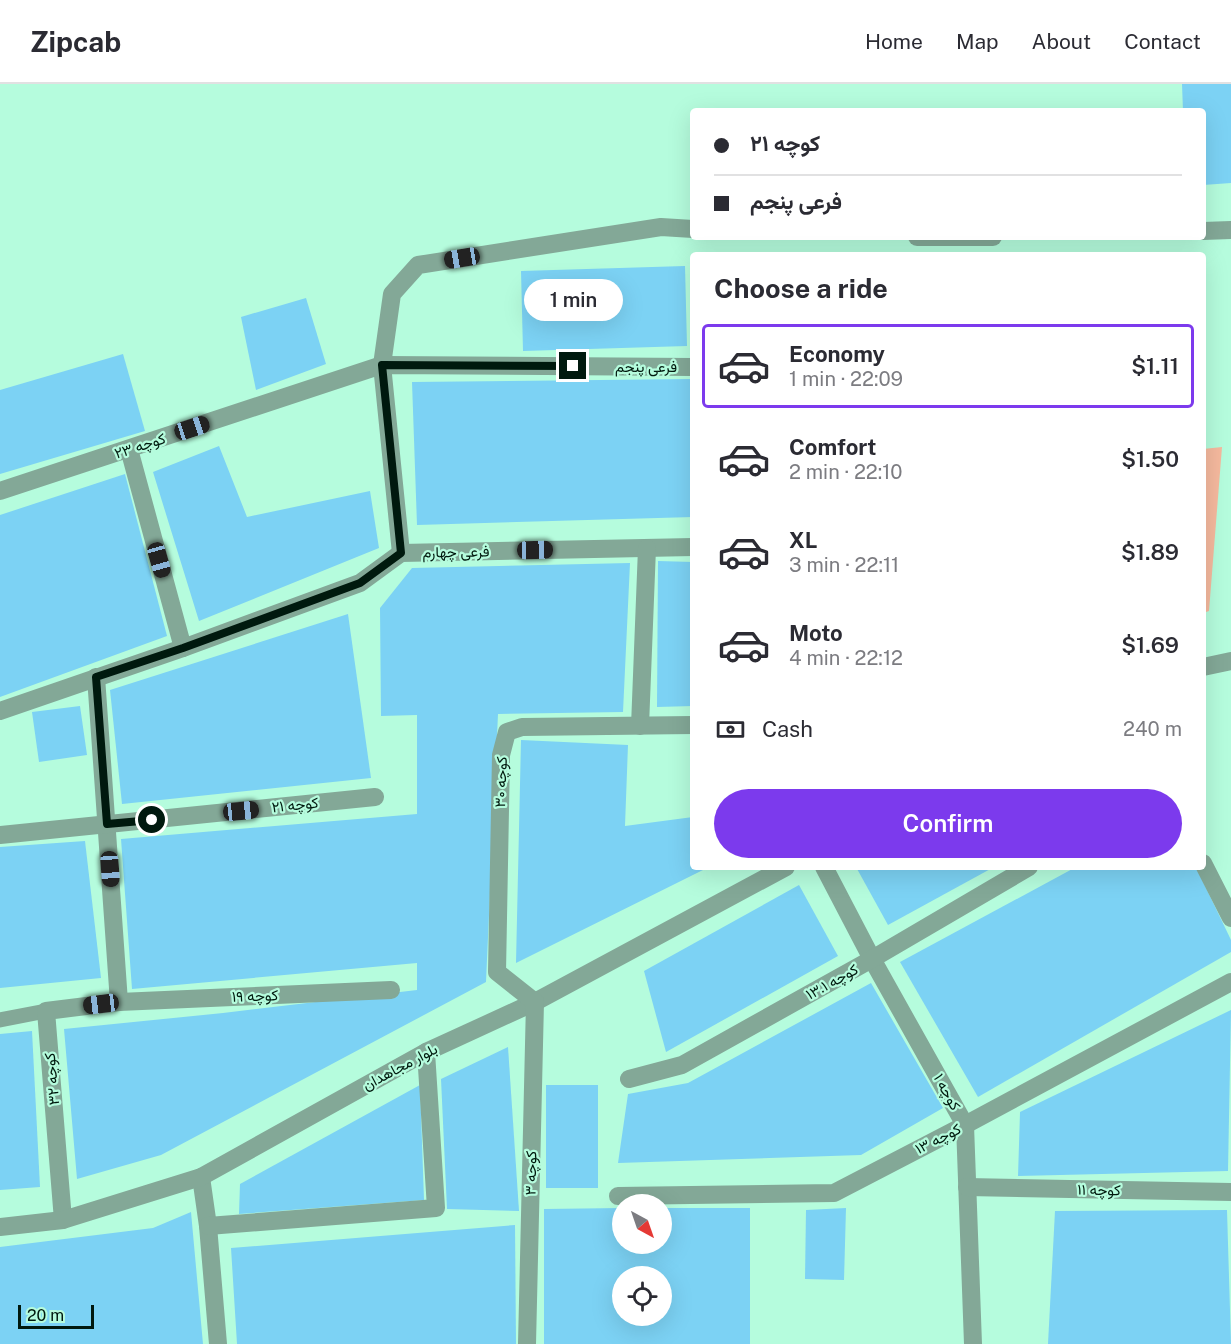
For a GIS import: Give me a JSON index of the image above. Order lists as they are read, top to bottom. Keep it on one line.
{"streets":{"street":["فرعی پنجم","کوچه ۲۳","فرعی چهارم","کوچه ۳۰","کوچه ۲۱","کوچه ۱۳.۱","کوچه ۱۹","بلوار مجاهدان","کوچه ۳۲","کوچه ۱","کوچه ۱۳","کوچه ۳","کوچه ۱۱"]},"crossings":[["فرعی پنجم","کوچه ۲۳"],["کوچه ۳۰","بلوار مجاهدان"],["کوچه ۳۰","کوچه ۳"],["کوچه ۱۳.۱","کوچه ۱"],["بلوار مجاهدان","کوچه ۳۲"],["بلوار مجاهدان","کوچه ۳"],["کوچه ۱","کوچه ۱۳"],["کوچه ۱","کوچه ۱۱"]],"scale_bar":"20 m","north":"bottom right","page":{"header":"Zipcab","nav":["Home","Map","About","Contact"],"banner":["کوچه ۲۱","فرعی پنجم"],"heading":"Choose a ride","bubble":"1 min","list":[{"name":"Economy","note":"1 min · 22:09","value":"$1.11"},{"name":"Comfort","note":"2 min · 22:10","value":"$1.50"},{"name":"XL","note":"3 min · 22:11","value":"$1.89"},{"name":"Moto","note":"4 min · 22:12","value":"$1.69"}],"pay":["Cash","240 m"],"buttons":"Confirm","scale":"20 m"}}
